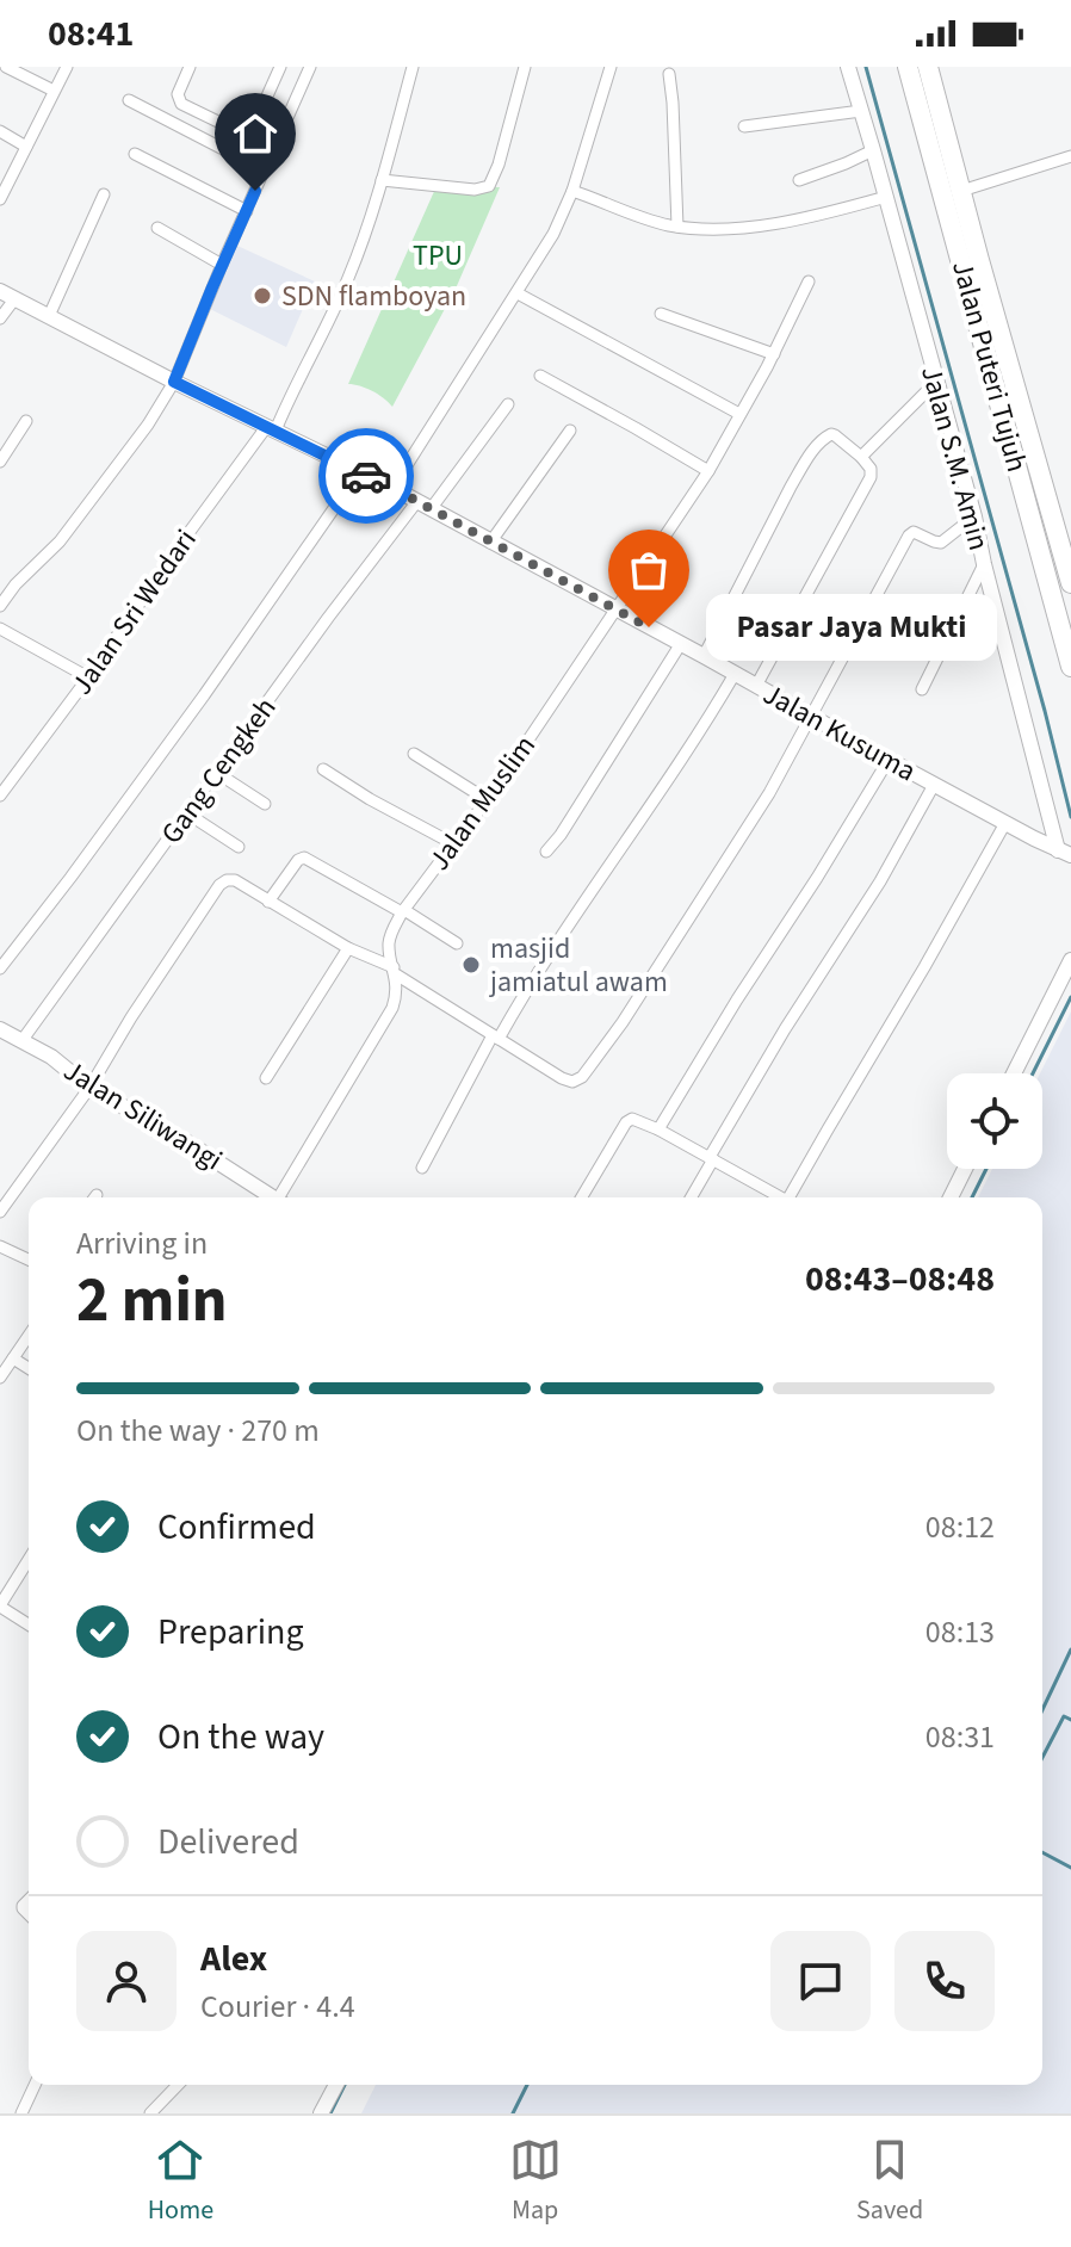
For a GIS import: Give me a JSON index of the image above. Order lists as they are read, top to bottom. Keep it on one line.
{"streets":{"highway":["Jalan Puteri Tujuh"],"street":["Jalan S.M. Amin","Jalan Sri Wedari","Jalan Kusuma","Gang Cengkeh","Jalan Muslim","Jalan Siliwangi"]},"crossings":[["Jalan S.M. Amin","Jalan Kusuma"],["Jalan Sri Wedari","Jalan Kusuma"],["Jalan Kusuma","Gang Cengkeh"],["Jalan Kusuma","Jalan Muslim"],["Gang Cengkeh","Jalan Siliwangi"]],"parks":["TPU"],"places":["SDN flamboyan","Pasar Jaya Mukti","masjid jamiatul awam"],"page":{"status":"08:41","bubble":"Pasar Jaya Mukti","heading":["2 min","Arriving in","08:43–08:48"],"panel":["Alex","Courier · 4.4"],"bar":"On the way · 270 m","list":[["Confirmed","08:12"],["Preparing","08:13"],["On the way","08:31"],"Delivered"],"tabs":["Home","Map","Saved"]}}
